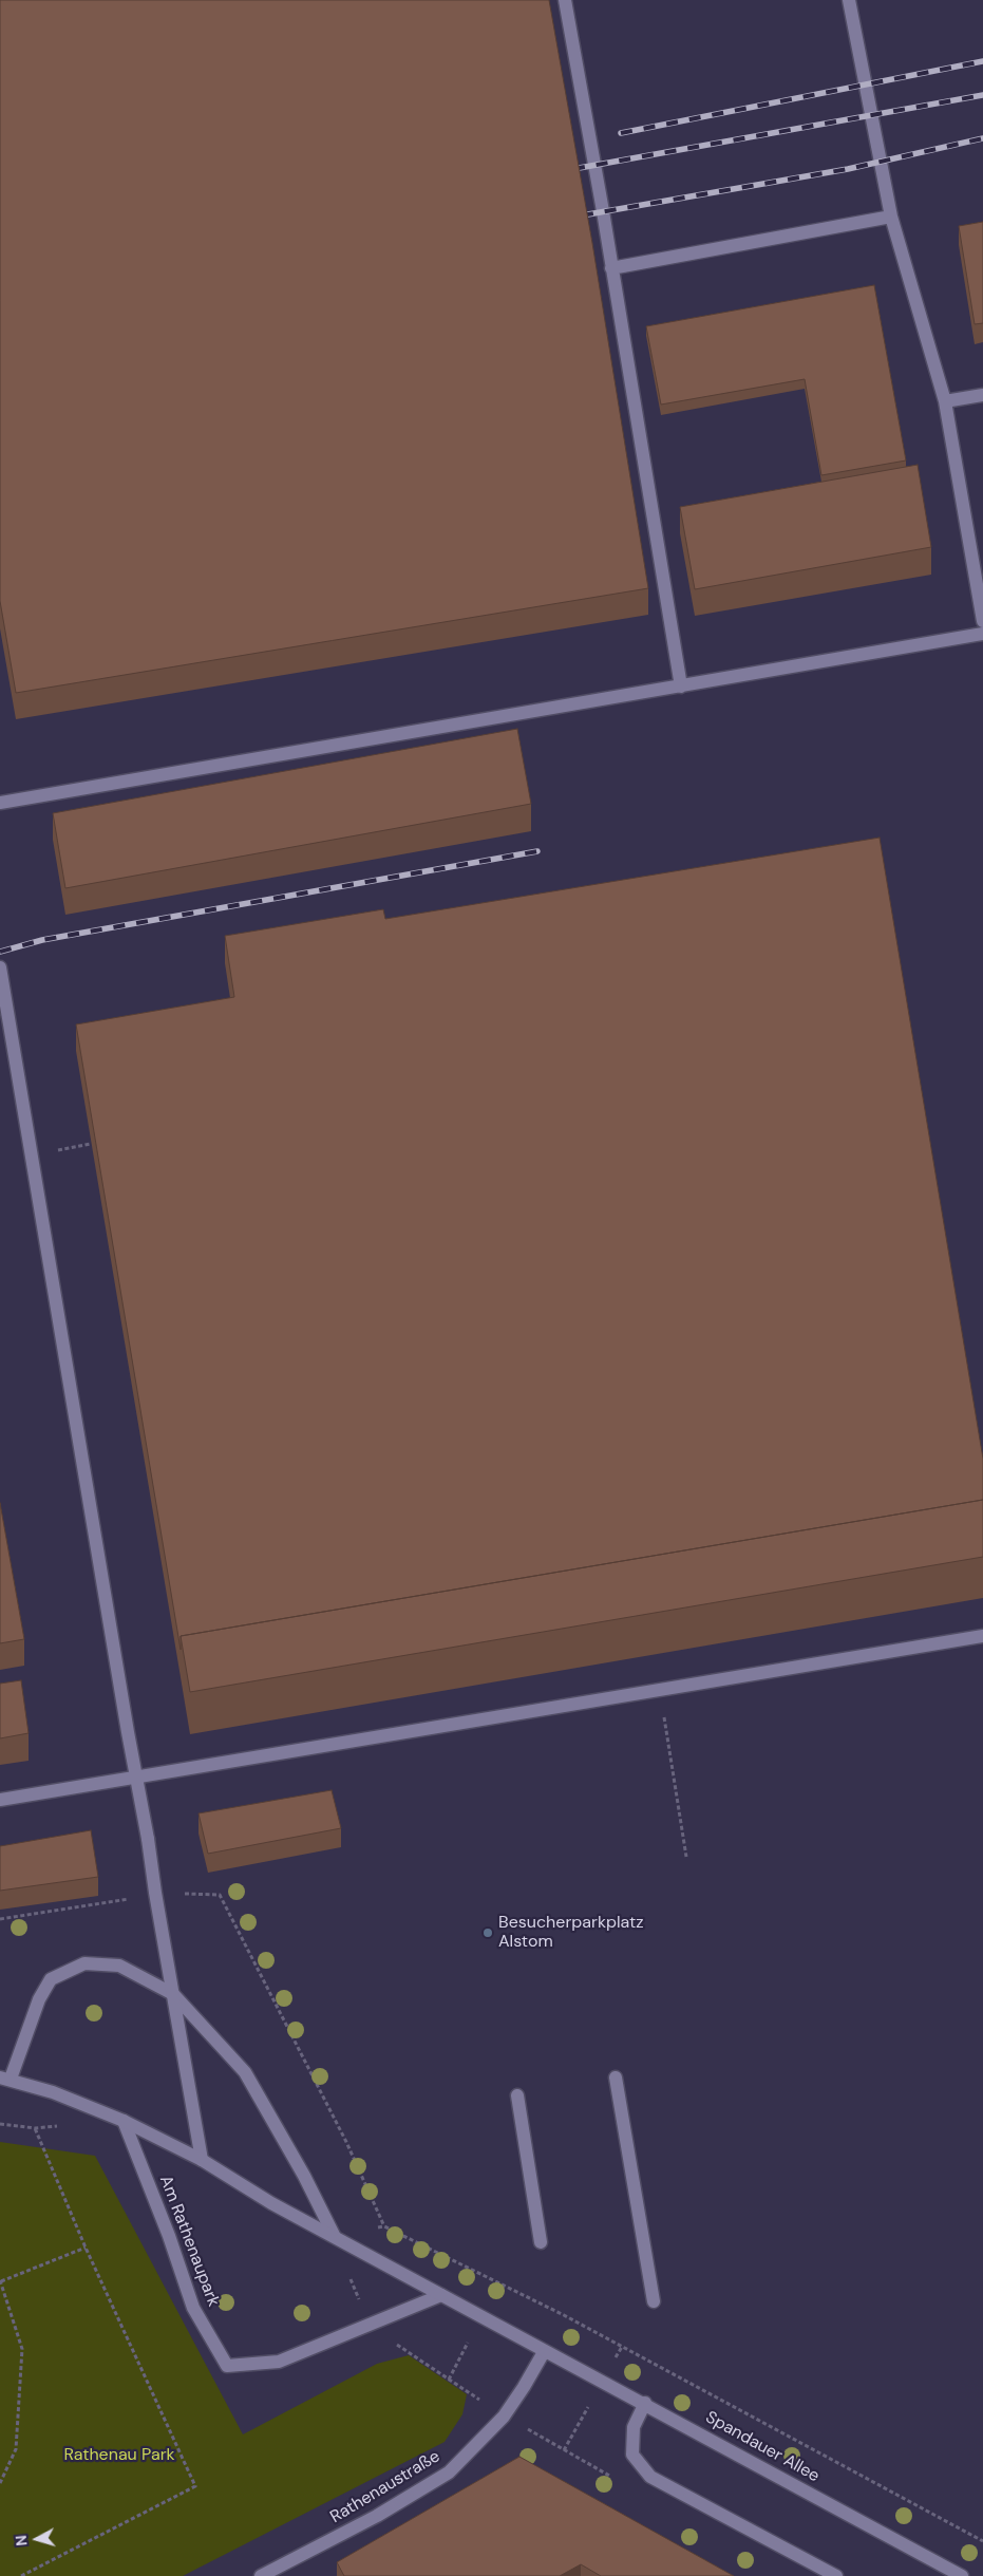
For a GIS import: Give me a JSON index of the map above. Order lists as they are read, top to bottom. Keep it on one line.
{"streets":{"street":["Am Rathenaupark","Spandauer Allee","Rathenaustraße"]},"crossings":[["Am Rathenaupark","Spandauer Allee"],["Am Rathenaupark","Rathenaustraße"],["Spandauer Allee","Rathenaustraße"]],"parks":["Rathenau Park"],"places":["Besucherparkplatz Alstom"],"north":"left"}
